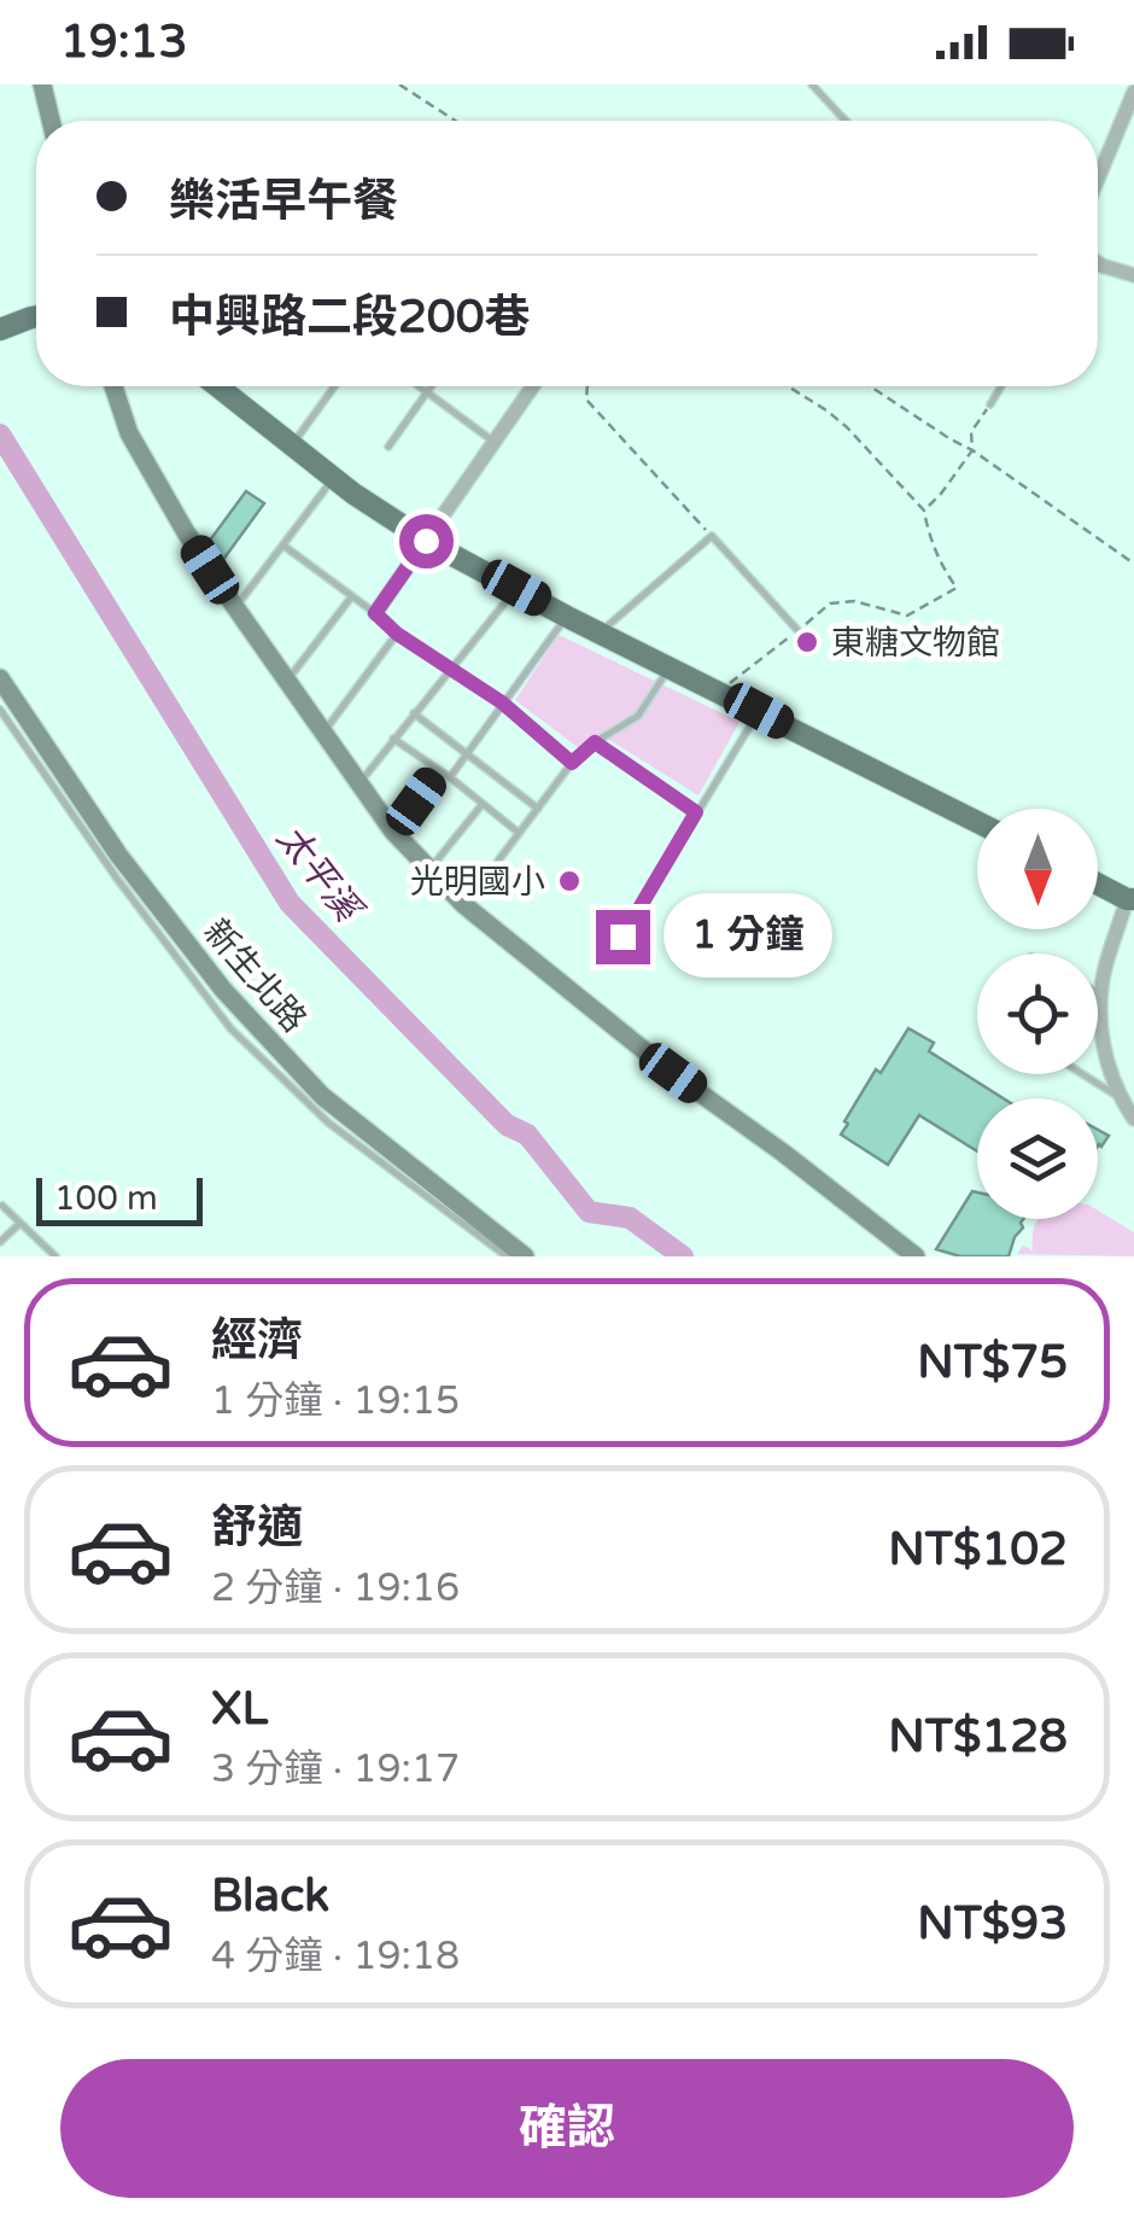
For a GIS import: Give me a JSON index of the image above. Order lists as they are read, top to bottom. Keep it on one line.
{"streets":{"street":["新生北路"]},"water":["太平溪"],"places":["東糖文物館","光明國小"],"scale_bar":"100 m","north":"bottom","page":{"status":"19:13","banner":["樂活早午餐","中興路二段200巷"],"bubble":"1 分鐘","scale":"100 m","list":[{"name":"經濟","note":"1 分鐘 · 19:15","value":"NT$75"},{"name":"舒適","note":"2 分鐘 · 19:16","value":"NT$102"},{"name":"XL","note":"3 分鐘 · 19:17","value":"NT$128"},{"name":"Black","note":"4 分鐘 · 19:18","value":"NT$93"}],"buttons":"確認"}}
